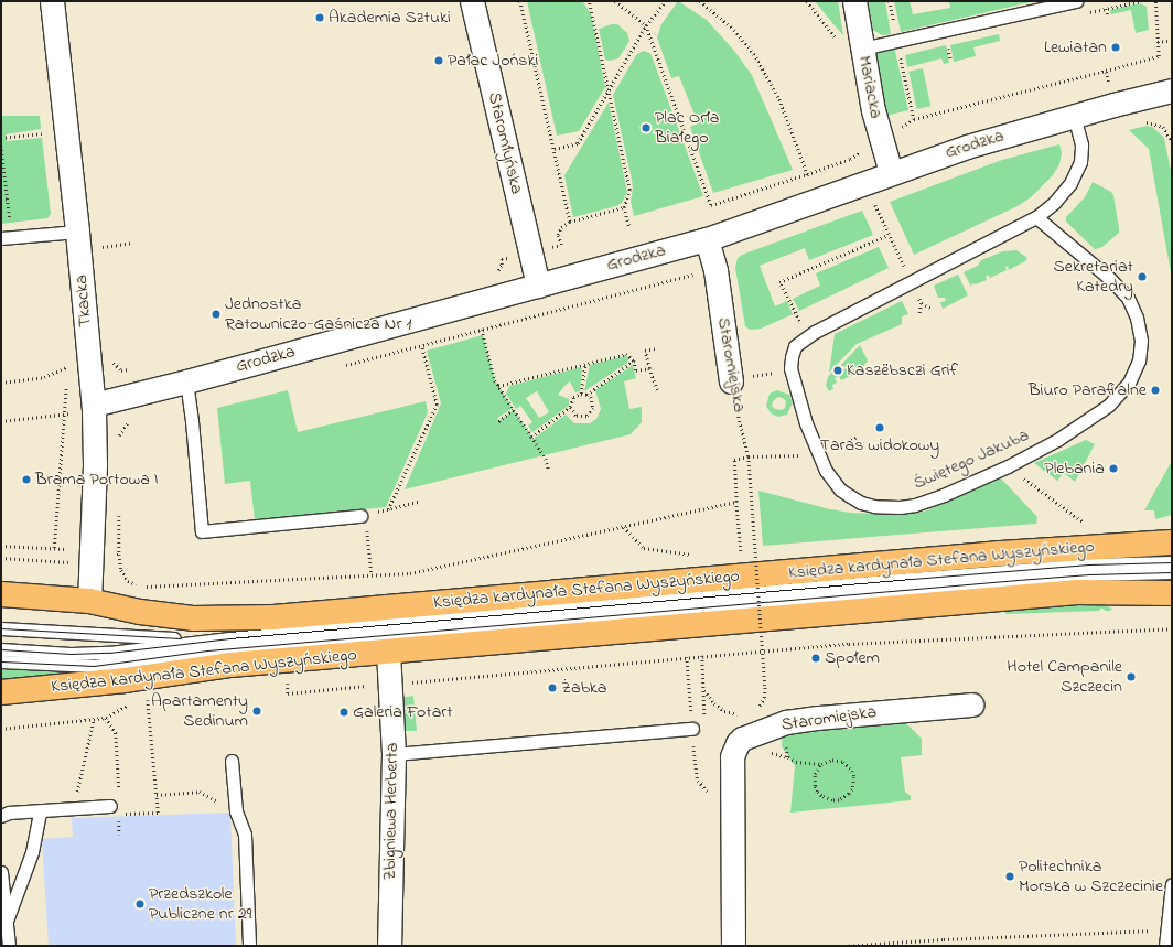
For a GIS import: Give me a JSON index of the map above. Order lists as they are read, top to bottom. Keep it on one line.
{"streets":{"main road":["Księdza kardynała Stefana Wyszyńskiego"],"street":["Mariacka","Staromłyńska","Grodzka","Tkacka","Staromiejska","Zbigniewa Herberta"],"lane":["Świętego Jakuba"]},"crossings":[["Mariacka","Grodzka"],["Staromłyńska","Grodzka"],["Grodzka","Tkacka"],["Grodzka","Staromiejska"],["Grodzka","Świętego Jakuba"],["Tkacka","Księdza kardynała Stefana Wyszyńskiego"],["Księdza kardynała Stefana Wyszyńskiego","Zbigniewa Herberta"]],"places":["Akademia Sztuki","Lewiatan","Pałac Joński","Plac Orła Białego","Sekretariat Katedry","Jednostka Ratowniczo-Gaśnicza Nr 1","Kaszëbsczi Grif","Biuro Parafialne","Taras widokowy","Plebania","Brama Portowa I","Społem","Hotel Campanile Szczecin","Żabka","Apartamenty Sedinum","Galeria Fotart","Politechnika Morska w Szczecinie","Przedszkole Publiczne nr 29"]}
